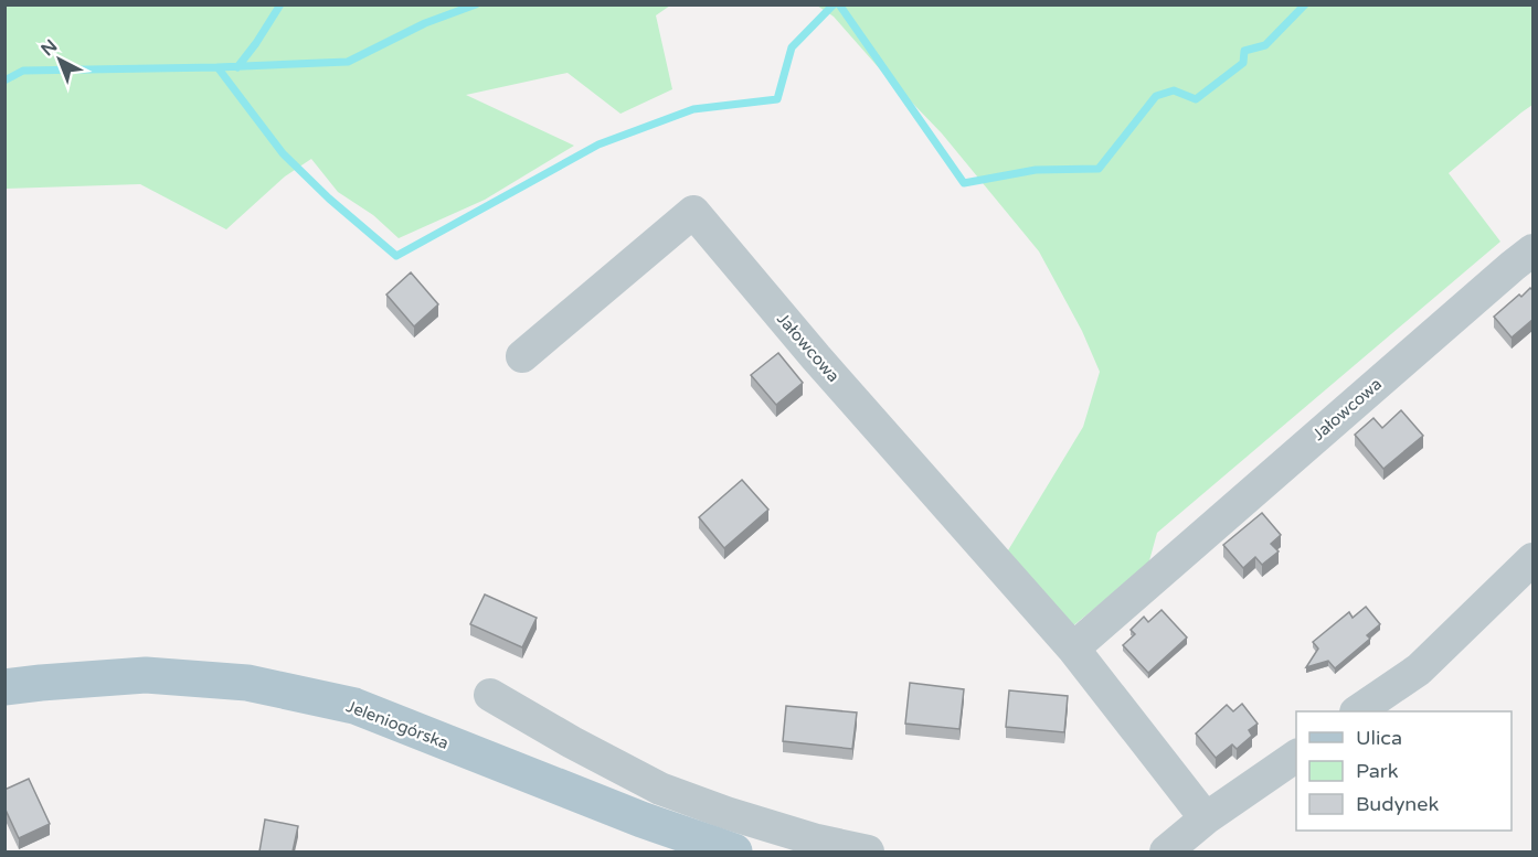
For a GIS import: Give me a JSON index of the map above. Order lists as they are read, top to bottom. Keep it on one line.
{"streets":{"main road":["Jeleniogórska"],"street":["Jałowcowa"]},"legend":["Ulica","Park","Budynek"],"north":"top left"}
